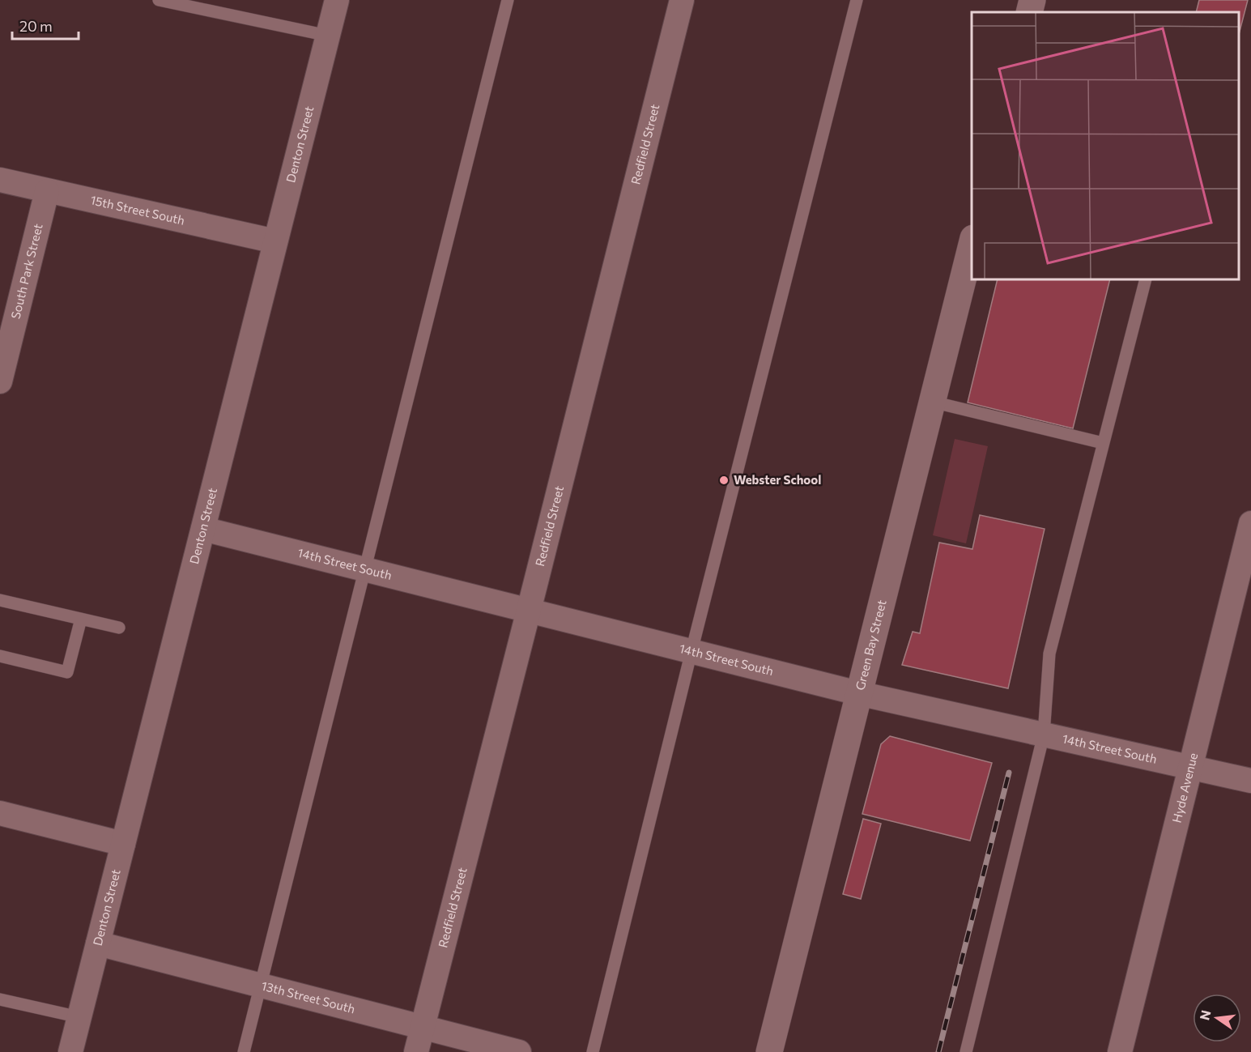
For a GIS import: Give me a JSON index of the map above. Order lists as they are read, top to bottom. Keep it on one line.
{"streets":{"street":["Denton Street","Redfield Street","15th Street South","South Park Street","14th Street South","Green Bay Street","Hyde Avenue","13th Street South"]},"crossings":[["Denton Street","15th Street South"],["Denton Street","14th Street South"],["Denton Street","13th Street South"],["Redfield Street","14th Street South"],["Redfield Street","13th Street South"],["15th Street South","South Park Street"],["14th Street South","Green Bay Street"],["14th Street South","Hyde Avenue"]],"places":["Webster School"],"scale_bar":"20 m","north":"left"}
